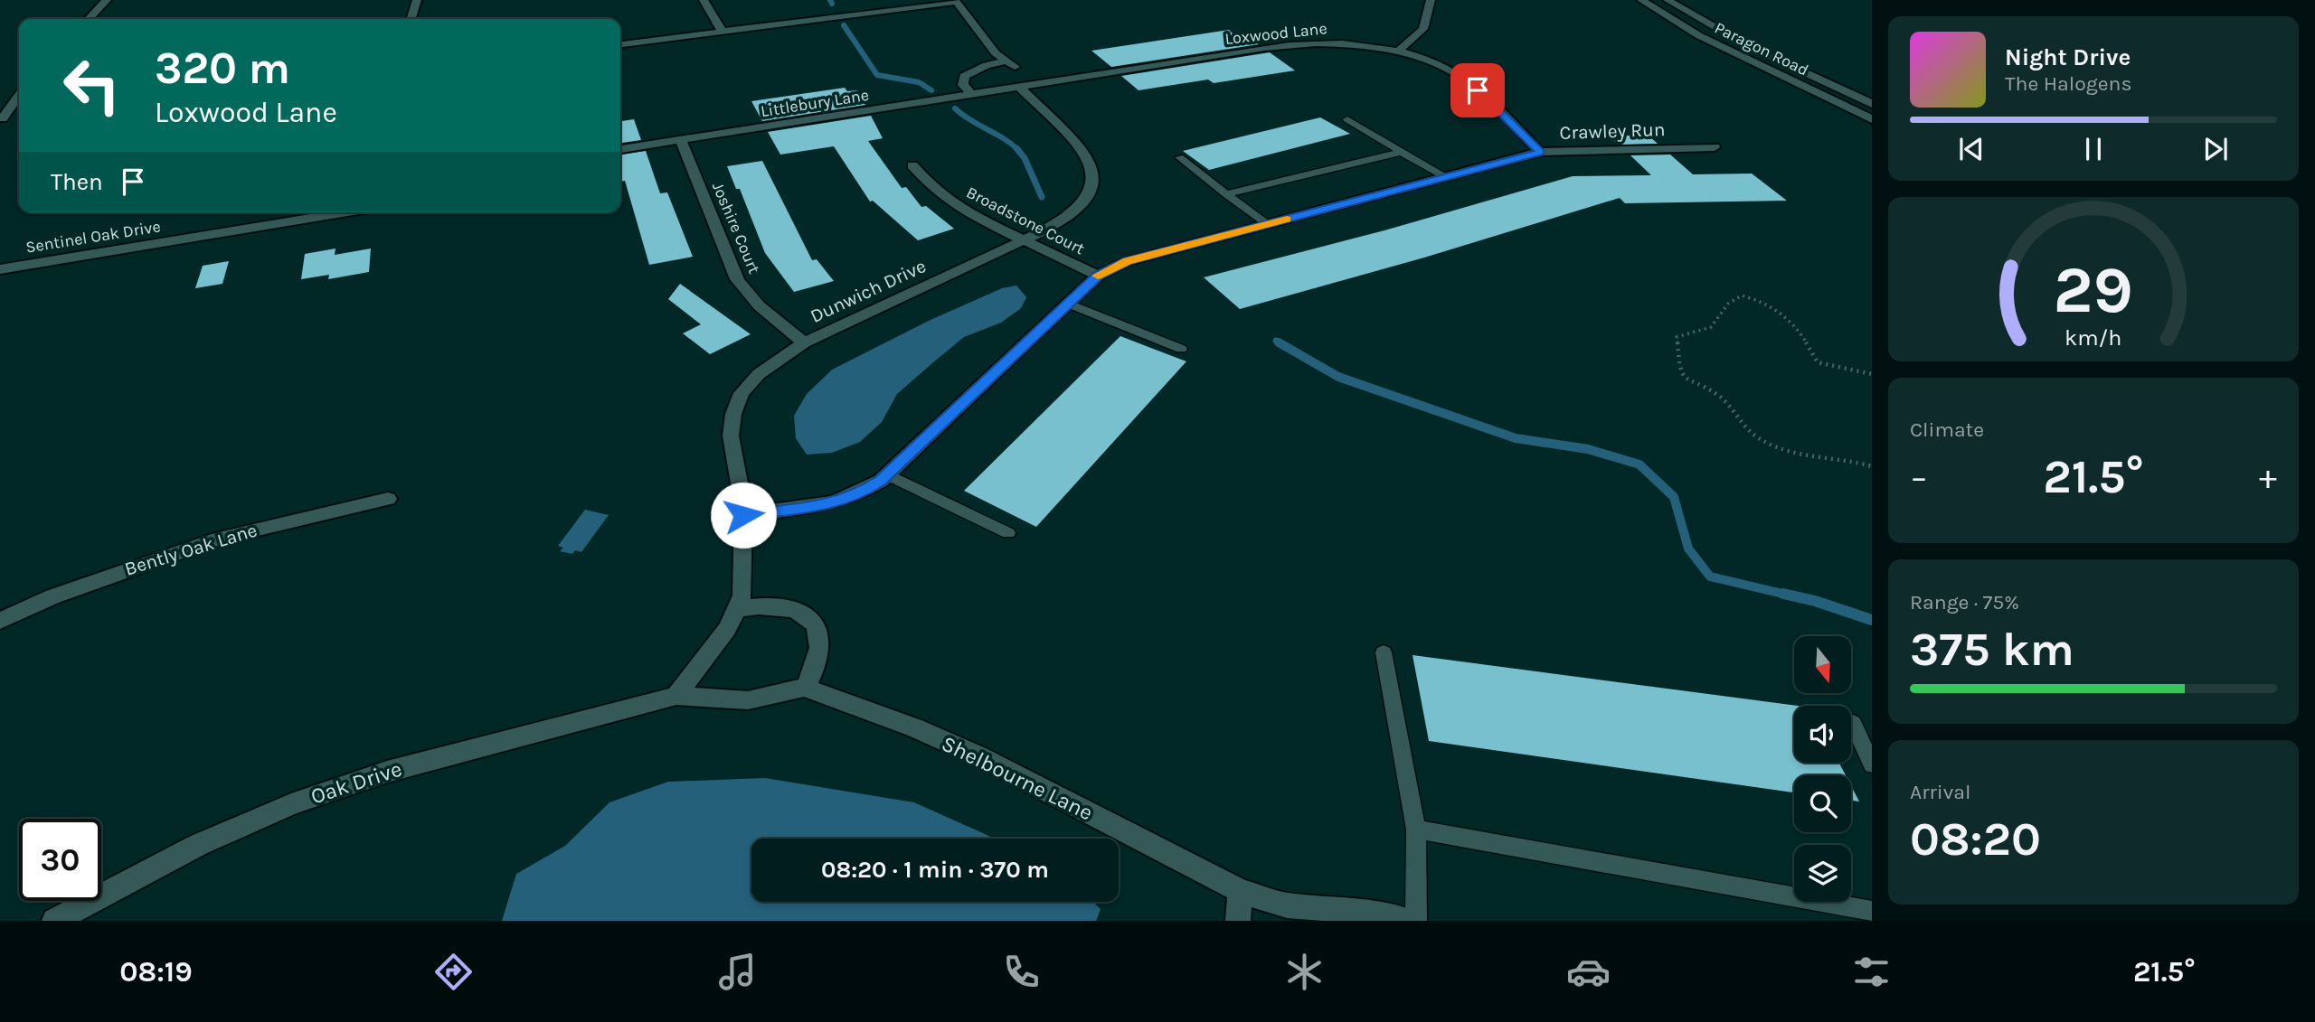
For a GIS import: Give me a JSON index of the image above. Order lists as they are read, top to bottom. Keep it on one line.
{"streets":{"street":["Loxwood Lane","Paragon Road","Littlebury Lane","Crawley Run","Broadstone Court","Joshire Court","Sentinel Oak Drive","Dunwich Drive","Bently Oak Lane","Shelbourne Lane","Oak Drive"]},"crossings":[["Loxwood Lane","Littlebury Lane"],["Loxwood Lane","Crawley Run"],["Loxwood Lane","Dunwich Drive"],["Littlebury Lane","Joshire Court"],["Littlebury Lane","Dunwich Drive"],["Crawley Run","Broadstone Court"],["Crawley Run","Dunwich Drive"],["Broadstone Court","Dunwich Drive"],["Joshire Court","Dunwich Drive"],["Shelbourne Lane","Oak Drive"]],"north":"bottom","page":{"turn":["320 m","Loxwood Lane"],"song":["Night Drive","The Halogens"],"then":"Then","tile":["Climate",["Range · 75%","375 km"],["Arrival","08:20"]],"heat":["−","21.5°","+"],"limit":"30","trip":"08:20 · 1 min · 370 m","tabs":["08:19","21.5°"],"gauge":["29","km/h"]}}
